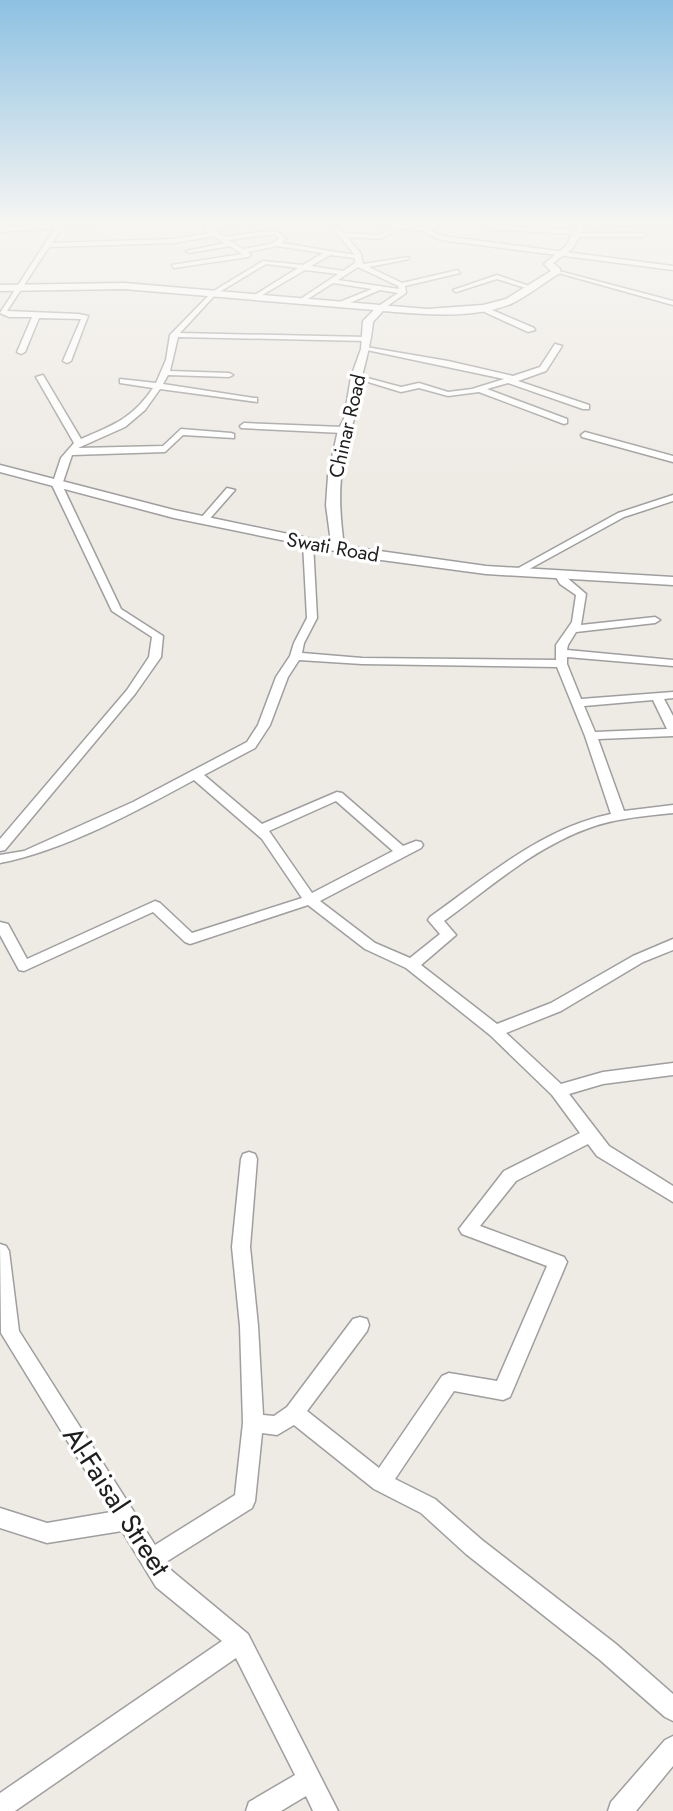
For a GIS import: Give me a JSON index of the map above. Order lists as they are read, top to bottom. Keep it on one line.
{"streets":{"street":["Chinar Road","Swati Road","Al-Faisal Street"]},"crossings":[["Chinar Road","Swati Road"]]}
